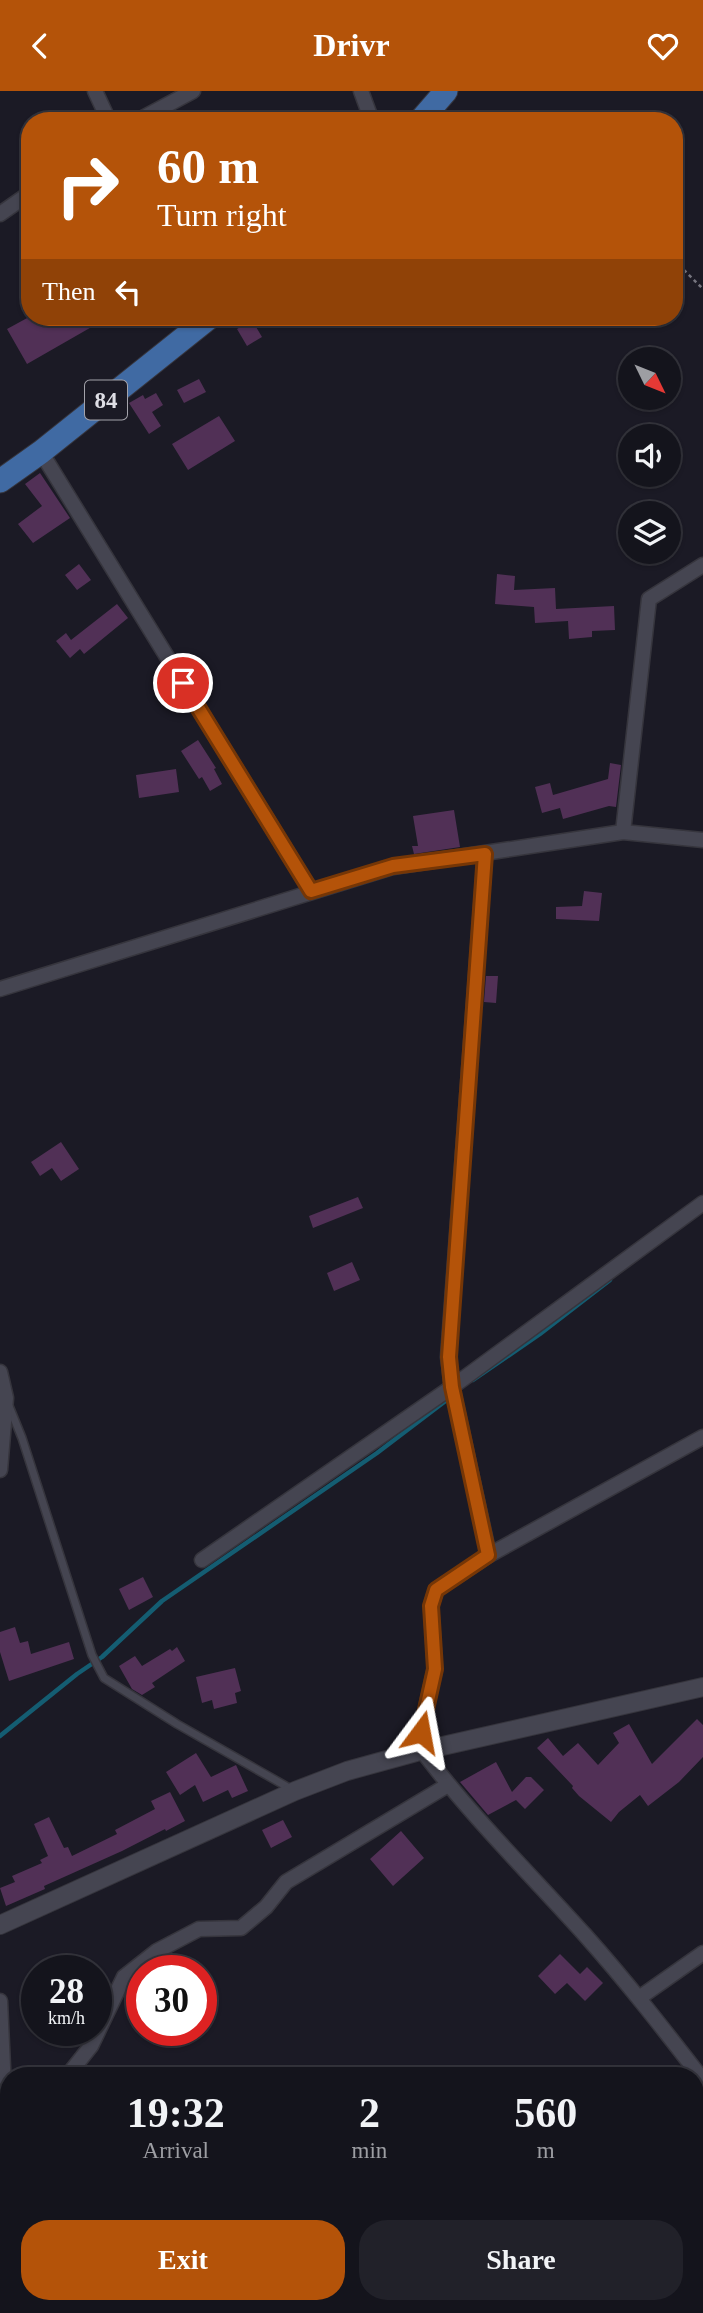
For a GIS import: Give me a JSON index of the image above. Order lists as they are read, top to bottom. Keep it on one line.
{"streets":{"main road":["84"]},"north":"bottom right","page":{"header":"Drivr","turn":["60 m","Turn right"],"then":"Then","speed":"28 km/h","limit":"30","eta":["19:32","Arrival","2","min","560","m"],"buttons":["Exit","Share"]}}
